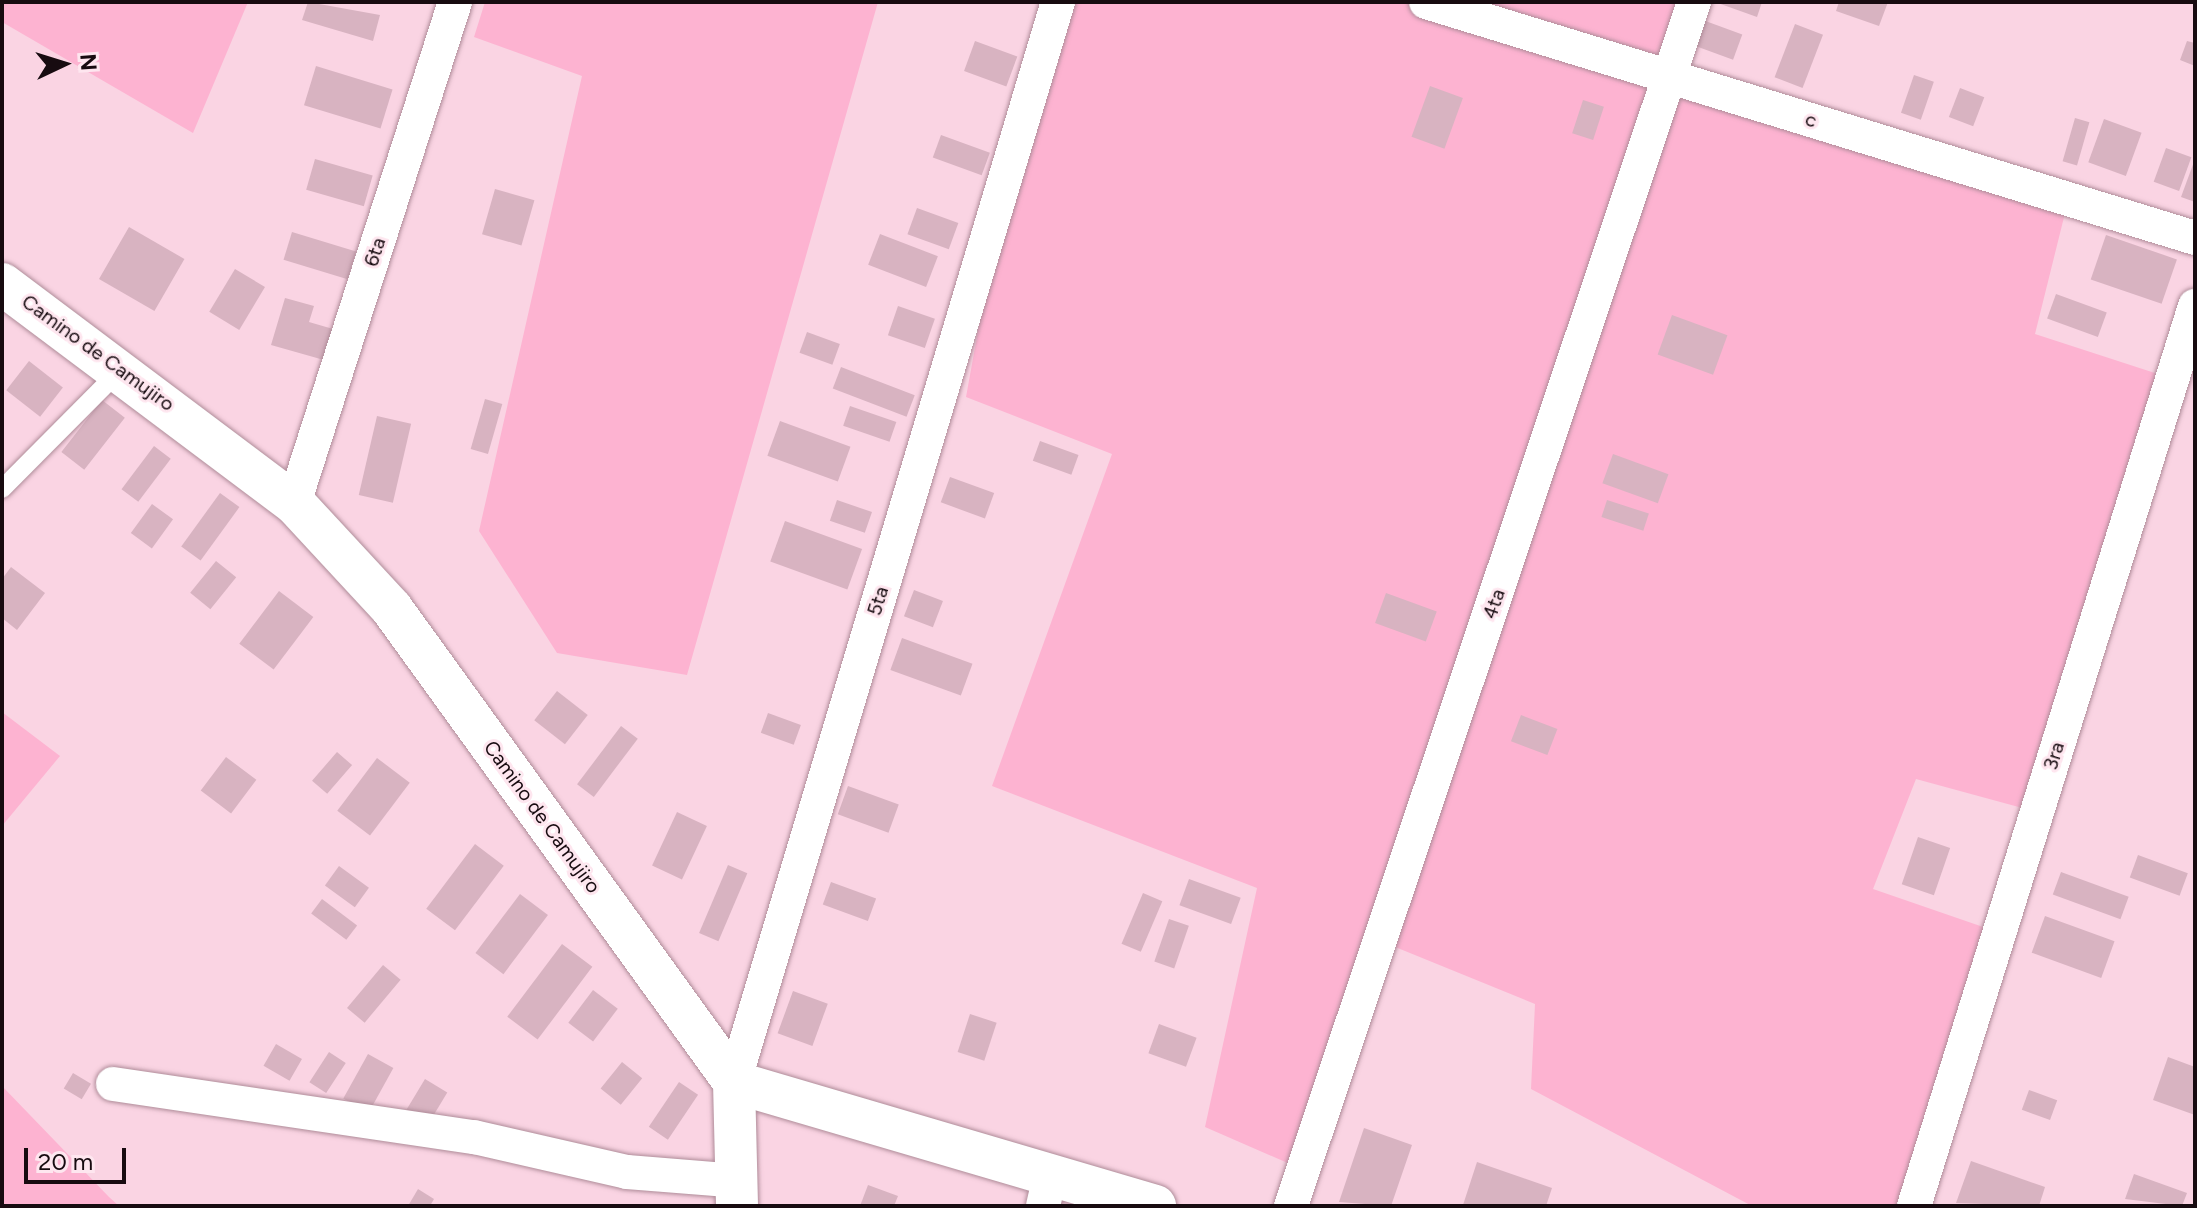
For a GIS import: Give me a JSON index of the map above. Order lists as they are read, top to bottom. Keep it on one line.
{"streets":{"street":["c","6ta","Camino de Camujiro","5ta","4ta","3ra"]},"crossings":[["c","4ta"],["6ta","Camino de Camujiro"],["Camino de Camujiro","5ta"]],"scale_bar":"20 m","north":"right"}
